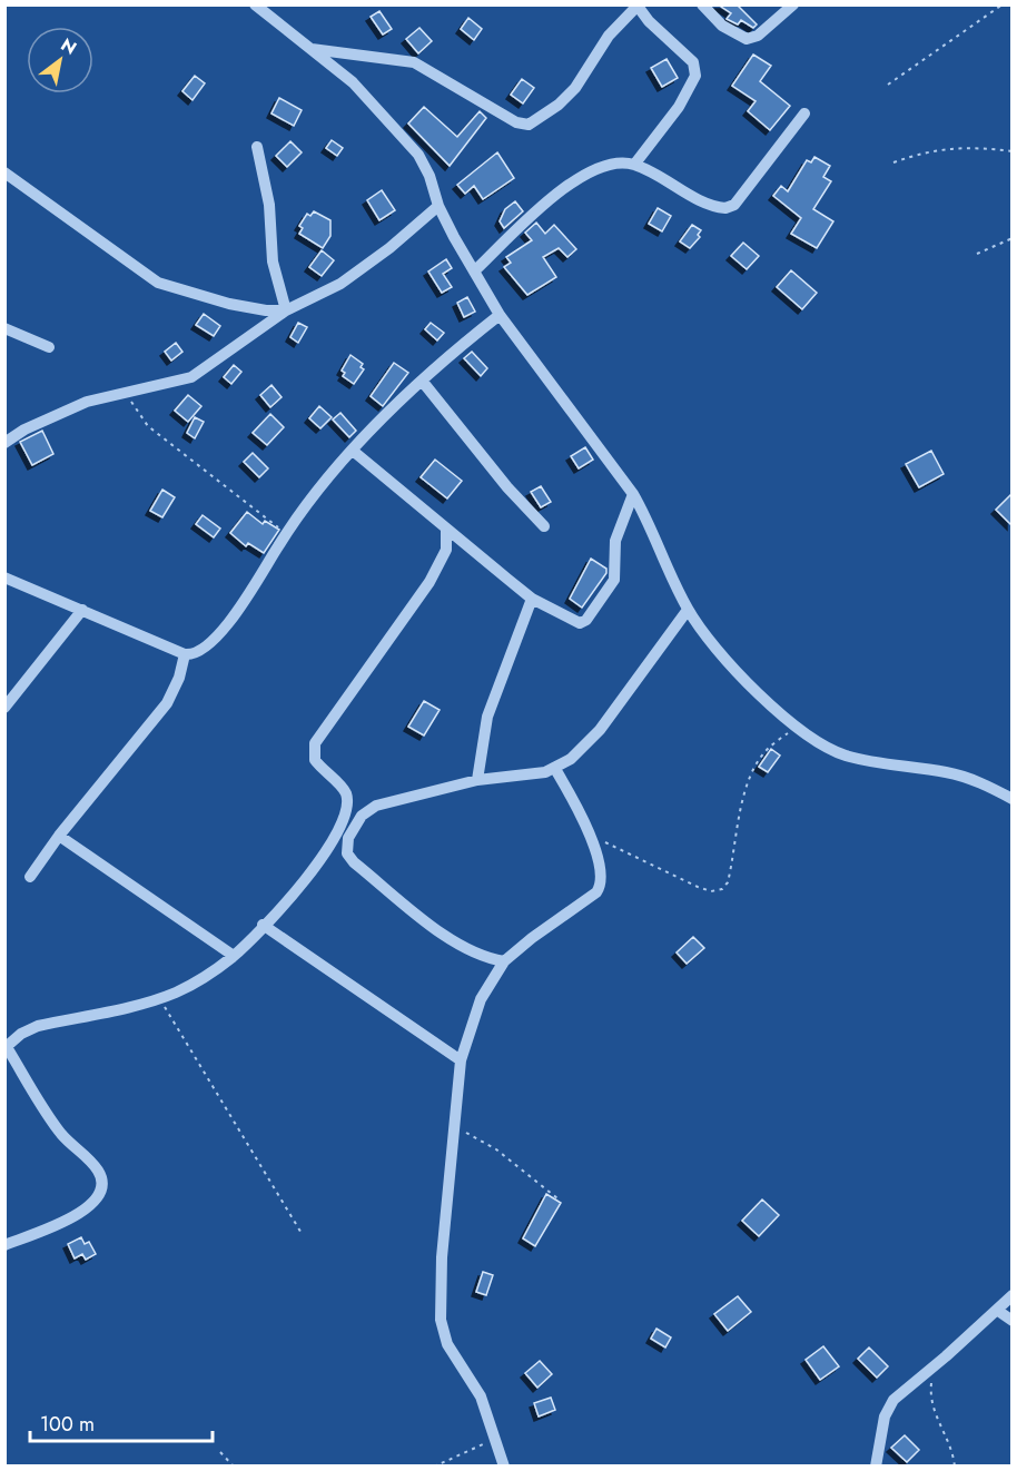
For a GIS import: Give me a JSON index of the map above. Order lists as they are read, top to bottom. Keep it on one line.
{"scale_bar":"100 m","north":"top right"}
